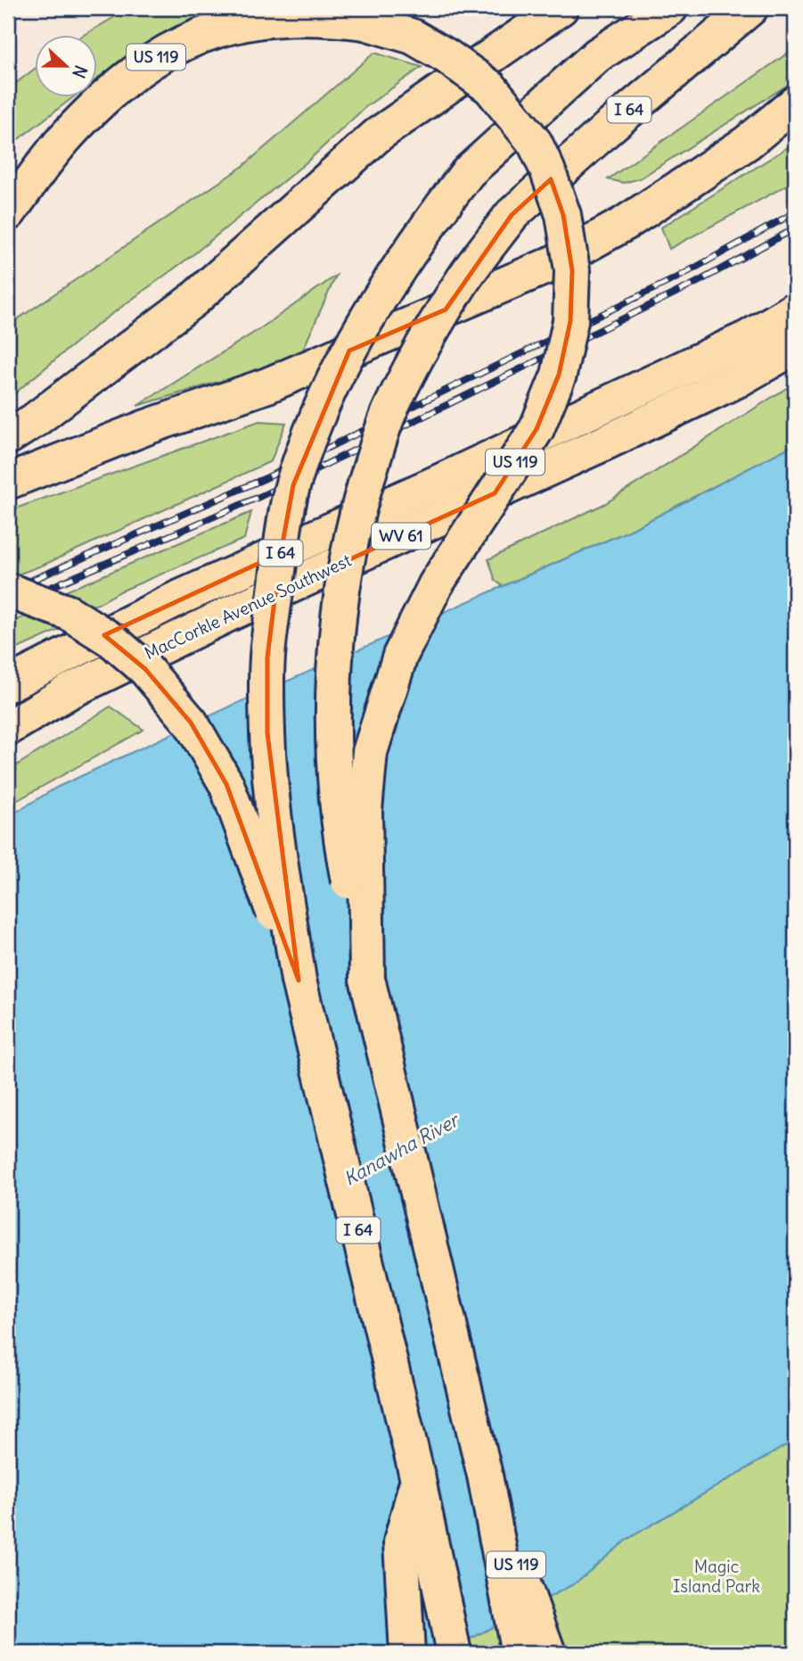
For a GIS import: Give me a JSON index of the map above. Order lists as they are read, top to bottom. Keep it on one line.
{"streets":{"main road":["US 119","I 64","WV 61","MacCorkle Avenue Southwest"]},"crossings":[["US 119","I 64"]],"water":["Kanawha River"],"parks":["Magic Island Park"],"north":"right"}
